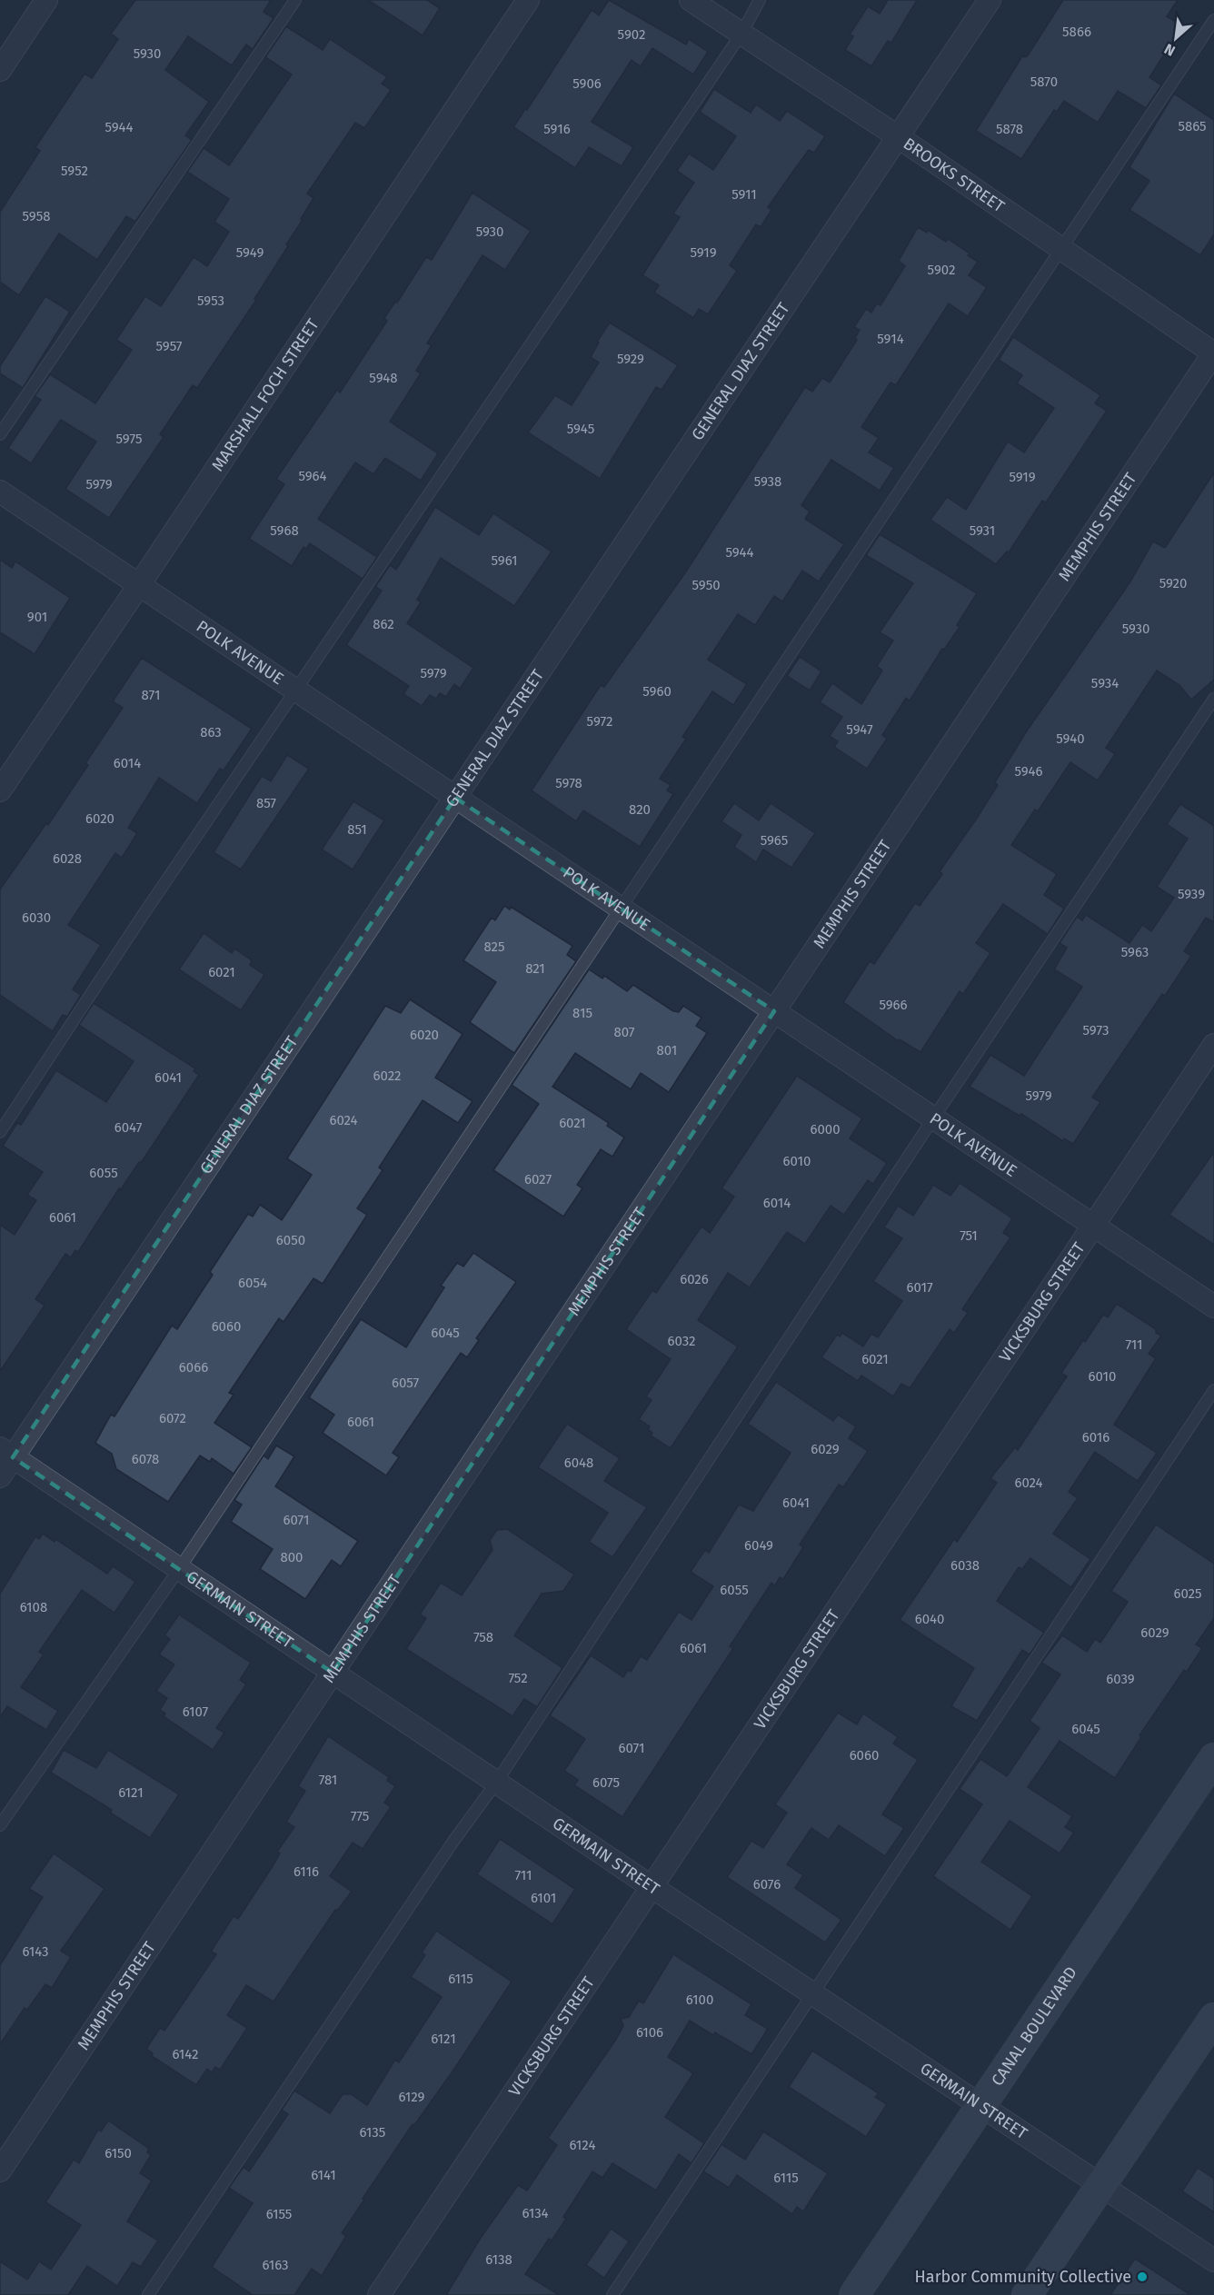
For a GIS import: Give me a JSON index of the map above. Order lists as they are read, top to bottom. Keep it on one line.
{"streets":{"main road":["CANAL BOULEVARD"],"street":["BROOKS STREET","GENERAL DIAZ STREET","MARSHALL FOCH STREET","MEMPHIS STREET","POLK AVENUE","VICKSBURG STREET","GERMAIN STREET"]},"crossings":[["BROOKS STREET","GENERAL DIAZ STREET"],["BROOKS STREET","MEMPHIS STREET"],["GENERAL DIAZ STREET","POLK AVENUE"],["GENERAL DIAZ STREET","GERMAIN STREET"],["MARSHALL FOCH STREET","POLK AVENUE"],["MEMPHIS STREET","POLK AVENUE"],["MEMPHIS STREET","GERMAIN STREET"],["POLK AVENUE","VICKSBURG STREET"],["VICKSBURG STREET","GERMAIN STREET"],["GERMAIN STREET","CANAL BOULEVARD"]],"places":["Harbor Community Collective"],"house_numbers":["5866","5902","5930","5870","5906","5865","5944","5916","5878","5952","5911","5958","5930","5949","5919","5902","5953","5914","5957","5929","5948","5945","5975","5964","5919","5938","5979","5968","5931","5944","5961","5920","5950","901","862","5930","5979","5934","5960","871","5972","5947","863","5940","6014","5946","5978","857","820","6020","851","5965","6028","5939","6030","825","5963","821","6021","5966","815","5973","807","6020","801","6022","6041","5979","6024","6021","6047","6000","6010","6055","6027","6014","6061","751","6050","6026","6054","6017","6060","6045","6032","711","6021","6066","6010","6057","6072","6061","6016","6029","6078","6048","6024","6041","6071","6049","800","6038","6055","6025","6108","6040","6029","758","6061","752","6039","6107","6045","6071","6060","781","6075","6121","775","6116","711","6076","6101","6143","6115","6100","6106","6121","6142","6129","6135","6124","6150","6141","6115","6134","6155","6138","6163"],"north":"bottom left"}
